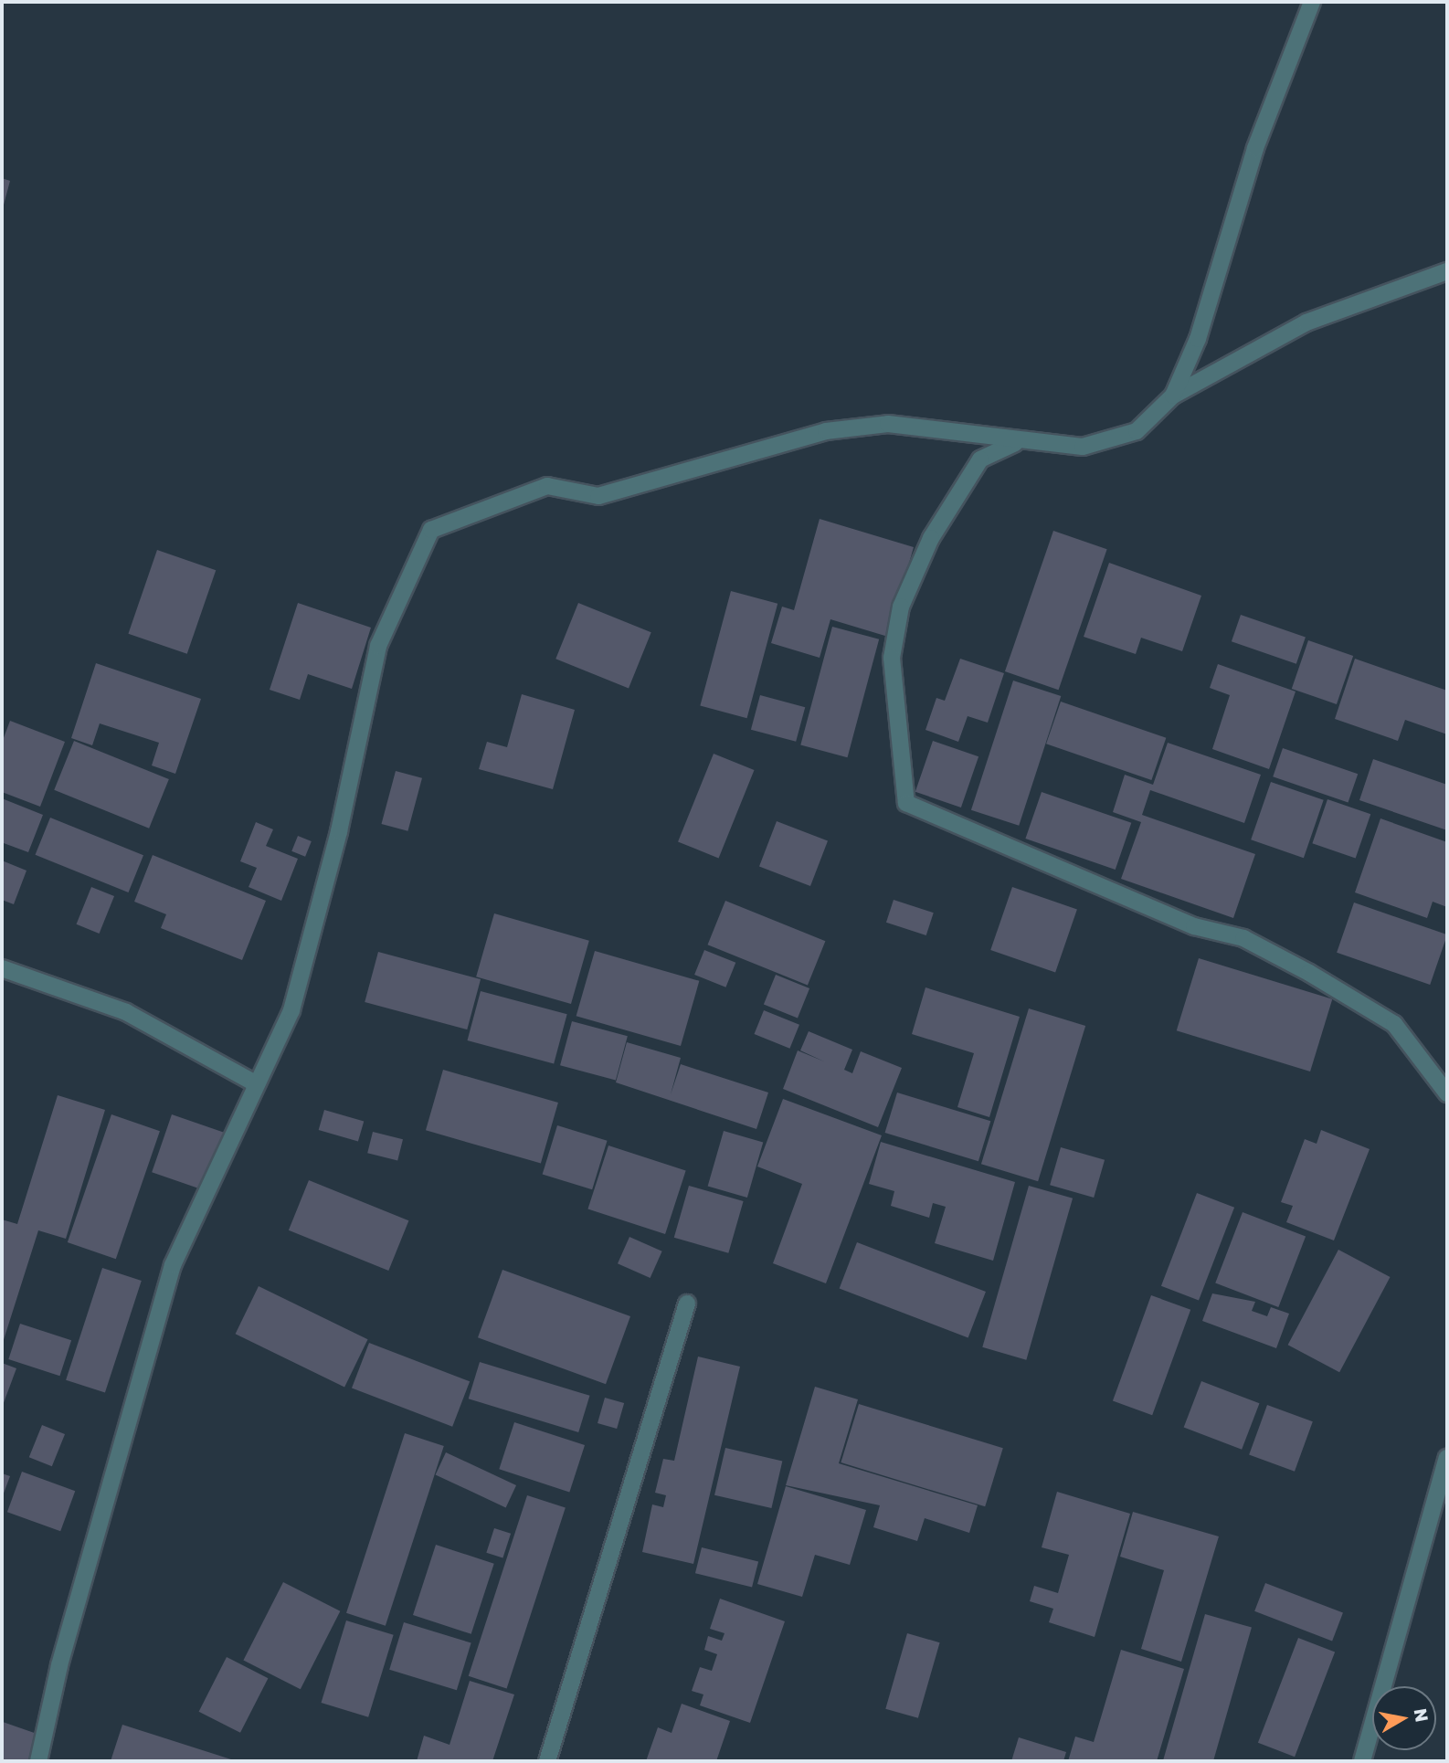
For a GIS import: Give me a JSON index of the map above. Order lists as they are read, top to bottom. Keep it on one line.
{"north":"right"}
